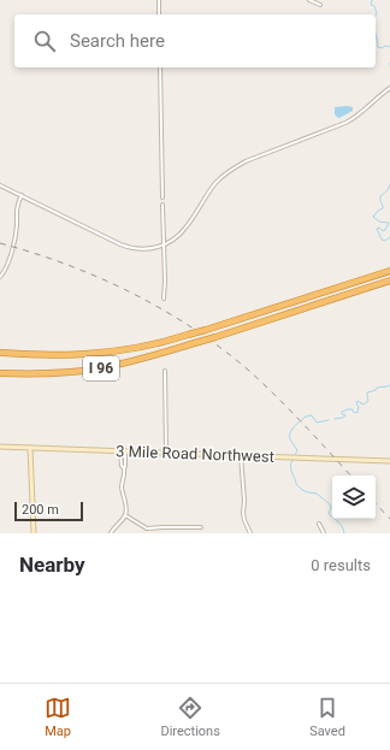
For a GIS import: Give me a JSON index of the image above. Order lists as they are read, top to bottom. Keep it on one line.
{"streets":{"highway":["I 96"],"main road":["3 Mile Road Northwest"]},"scale_bar":"200 m","page":{"search":"Search here","scale":"200 m","heading":["Nearby","0 results"],"nav":["Map","Directions","Saved"]}}
